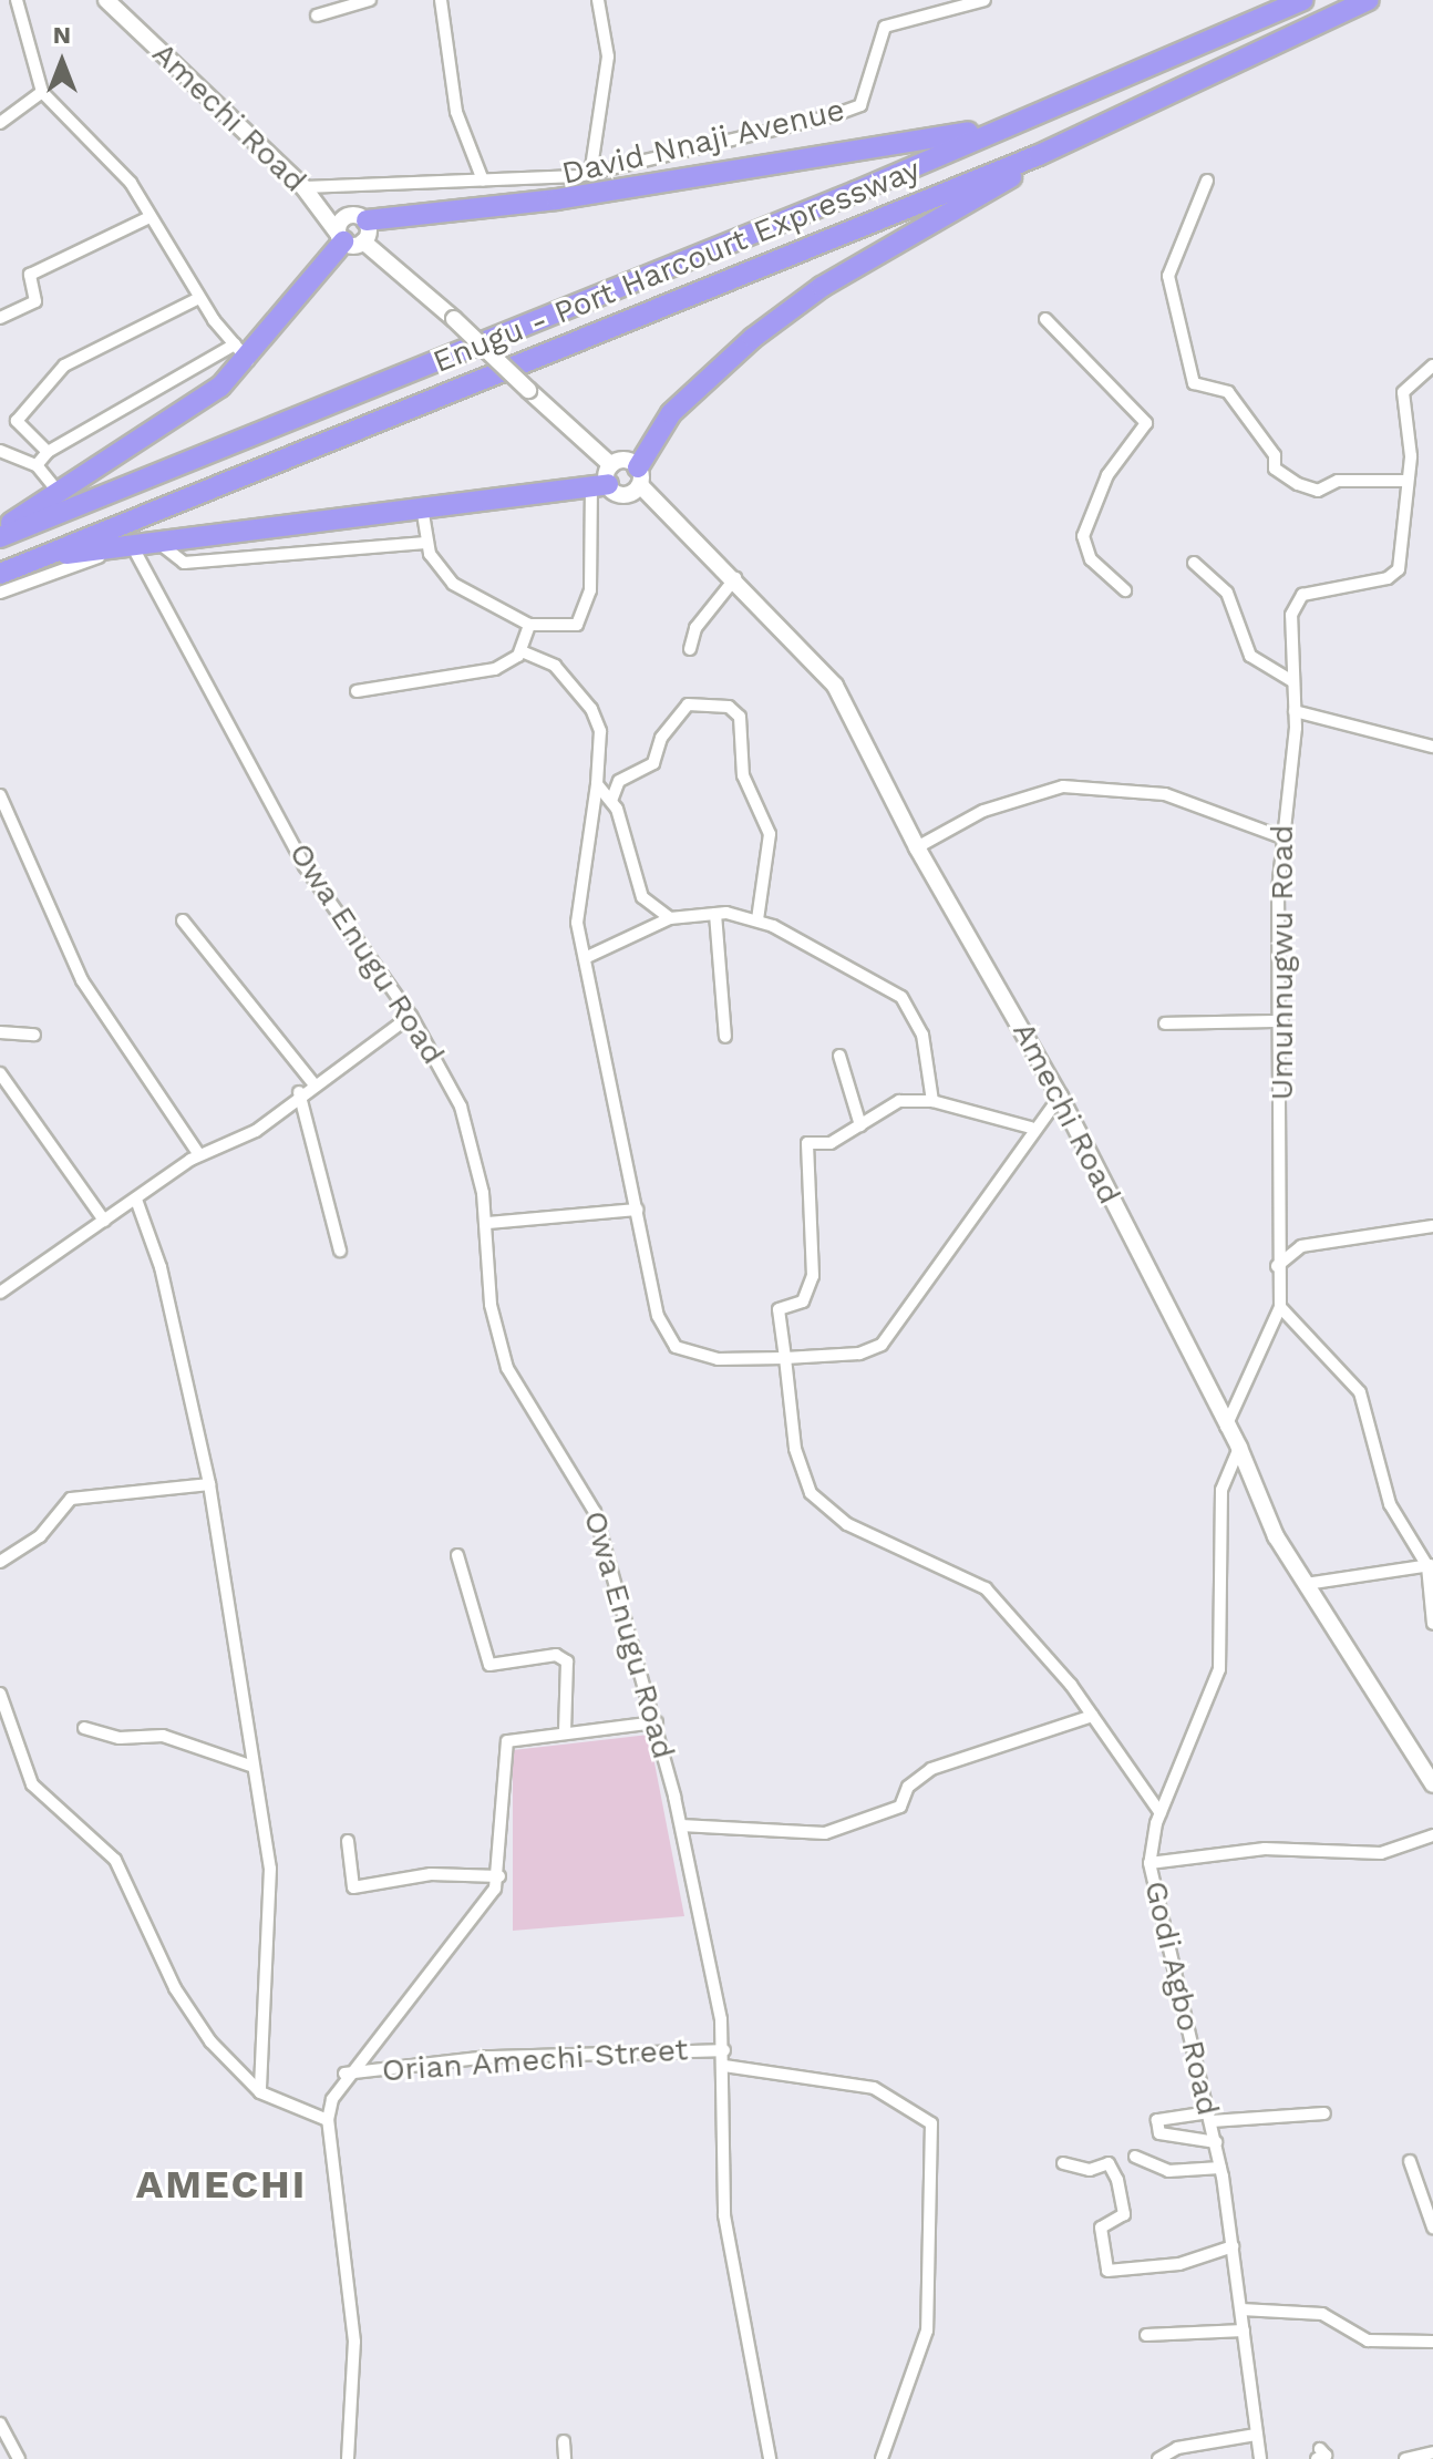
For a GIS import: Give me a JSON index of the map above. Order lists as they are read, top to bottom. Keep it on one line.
{"streets":{"highway":["Enugu - Port Harcourt Expressway"],"main road":["Amechi Road"],"street":["David Nnaji Avenue","Owa Enugu Road","Umunnugwu Road","Godi Agbo Road","Orian Amechi Street"]},"crossings":[["Amechi Road","David Nnaji Avenue"],["Amechi Road","Godi Agbo Road"],["Owa Enugu Road","Orian Amechi Street"]],"districts":["AMECHI"],"north":"top"}
